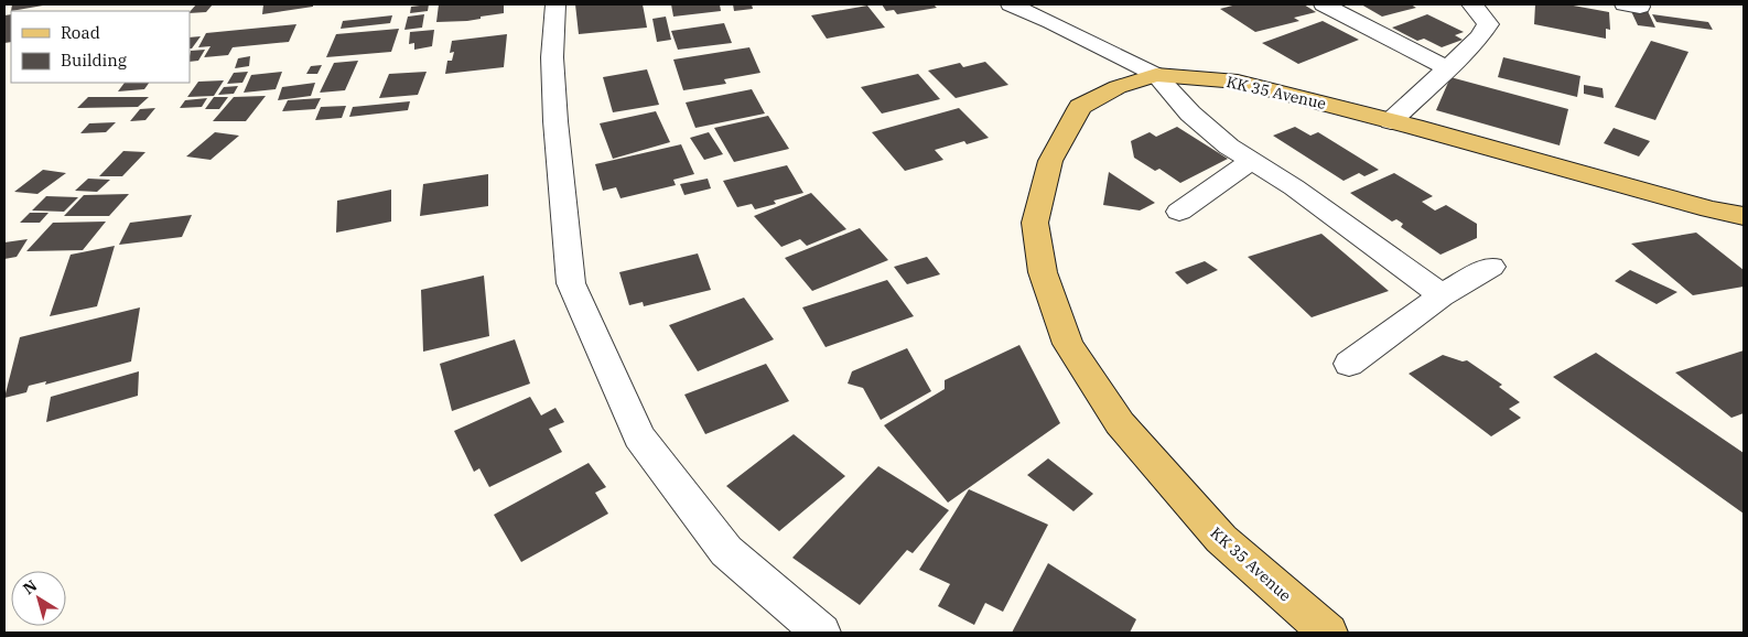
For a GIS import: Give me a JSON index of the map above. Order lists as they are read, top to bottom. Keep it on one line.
{"streets":{"main road":["KK 35 Avenue"]},"legend":["Road","Building"],"north":"top left"}
